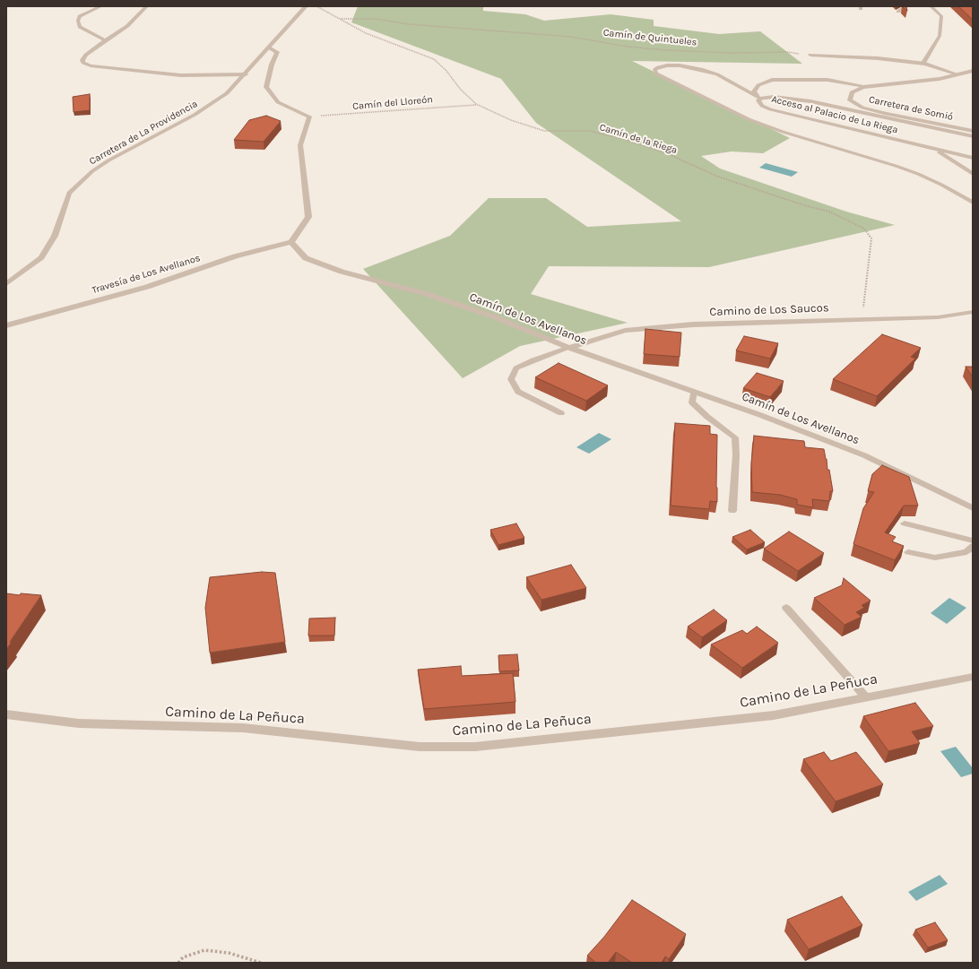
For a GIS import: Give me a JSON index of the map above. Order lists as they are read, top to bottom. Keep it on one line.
{"streets":{"street":["Carretera de Somió","Carretera de La Providencia","Travesía de Los Avellanos","Camino de Los Saucos","Camín de Los Avellanos","Camino de La Peñuca"],"lane":["Acceso al Palacio de La Riega"],"path":["Camín de Quintueles","Camín del Lloreón","Camín de la Riega"]},"crossings":[["Camín de Quintueles","Camín de la Riega"],["Camín del Lloreón","Camín de la Riega"],["Camín de la Riega","Camino de Los Saucos"],["Travesía de Los Avellanos","Camín de Los Avellanos"],["Camino de Los Saucos","Camín de Los Avellanos"]]}
